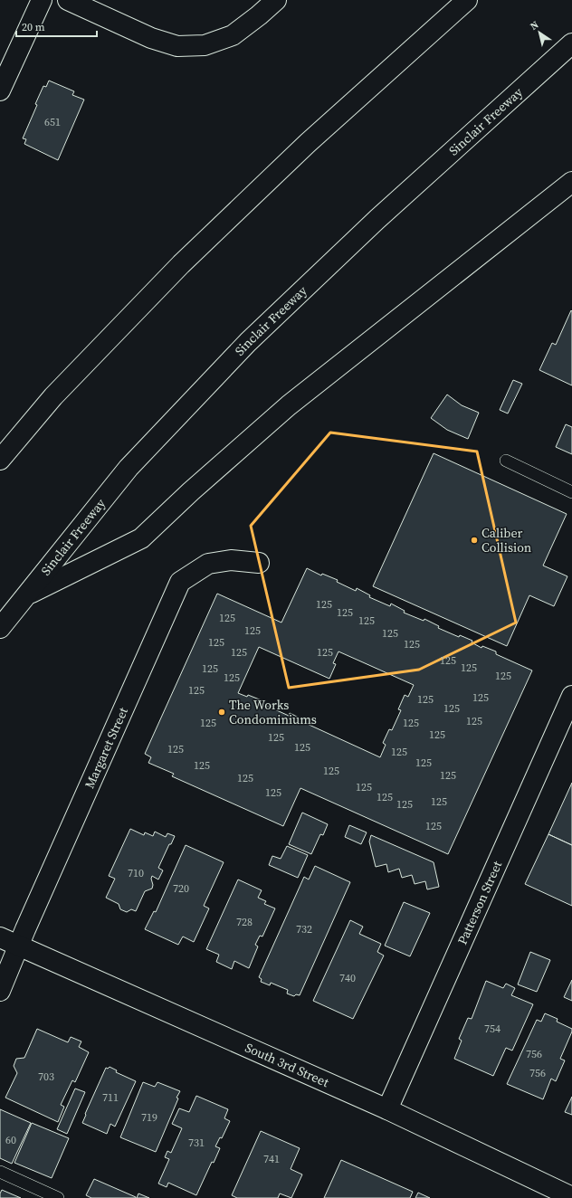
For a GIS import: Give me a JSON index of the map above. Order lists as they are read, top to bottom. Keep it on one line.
{"streets":{"main road":["Sinclair Freeway","Margaret Street","Patterson Street","South 3rd Street"]},"crossings":[["Margaret Street","South 3rd Street"],["Patterson Street","South 3rd Street"]],"places":["Caliber Collision","The Works Condominiums"],"house_numbers":["651","125","125","125","125","125","125","125","125","125","125","125","125","125","125","125","125","125","125","125","125","125","125","125","125","125","125","125","125","125","125","125","125","125","125","125","125","125","125","710","720","728","732","740","754","756","756","703","711","719","60","731","741"],"scale_bar":"20 m","north":"top left"}
